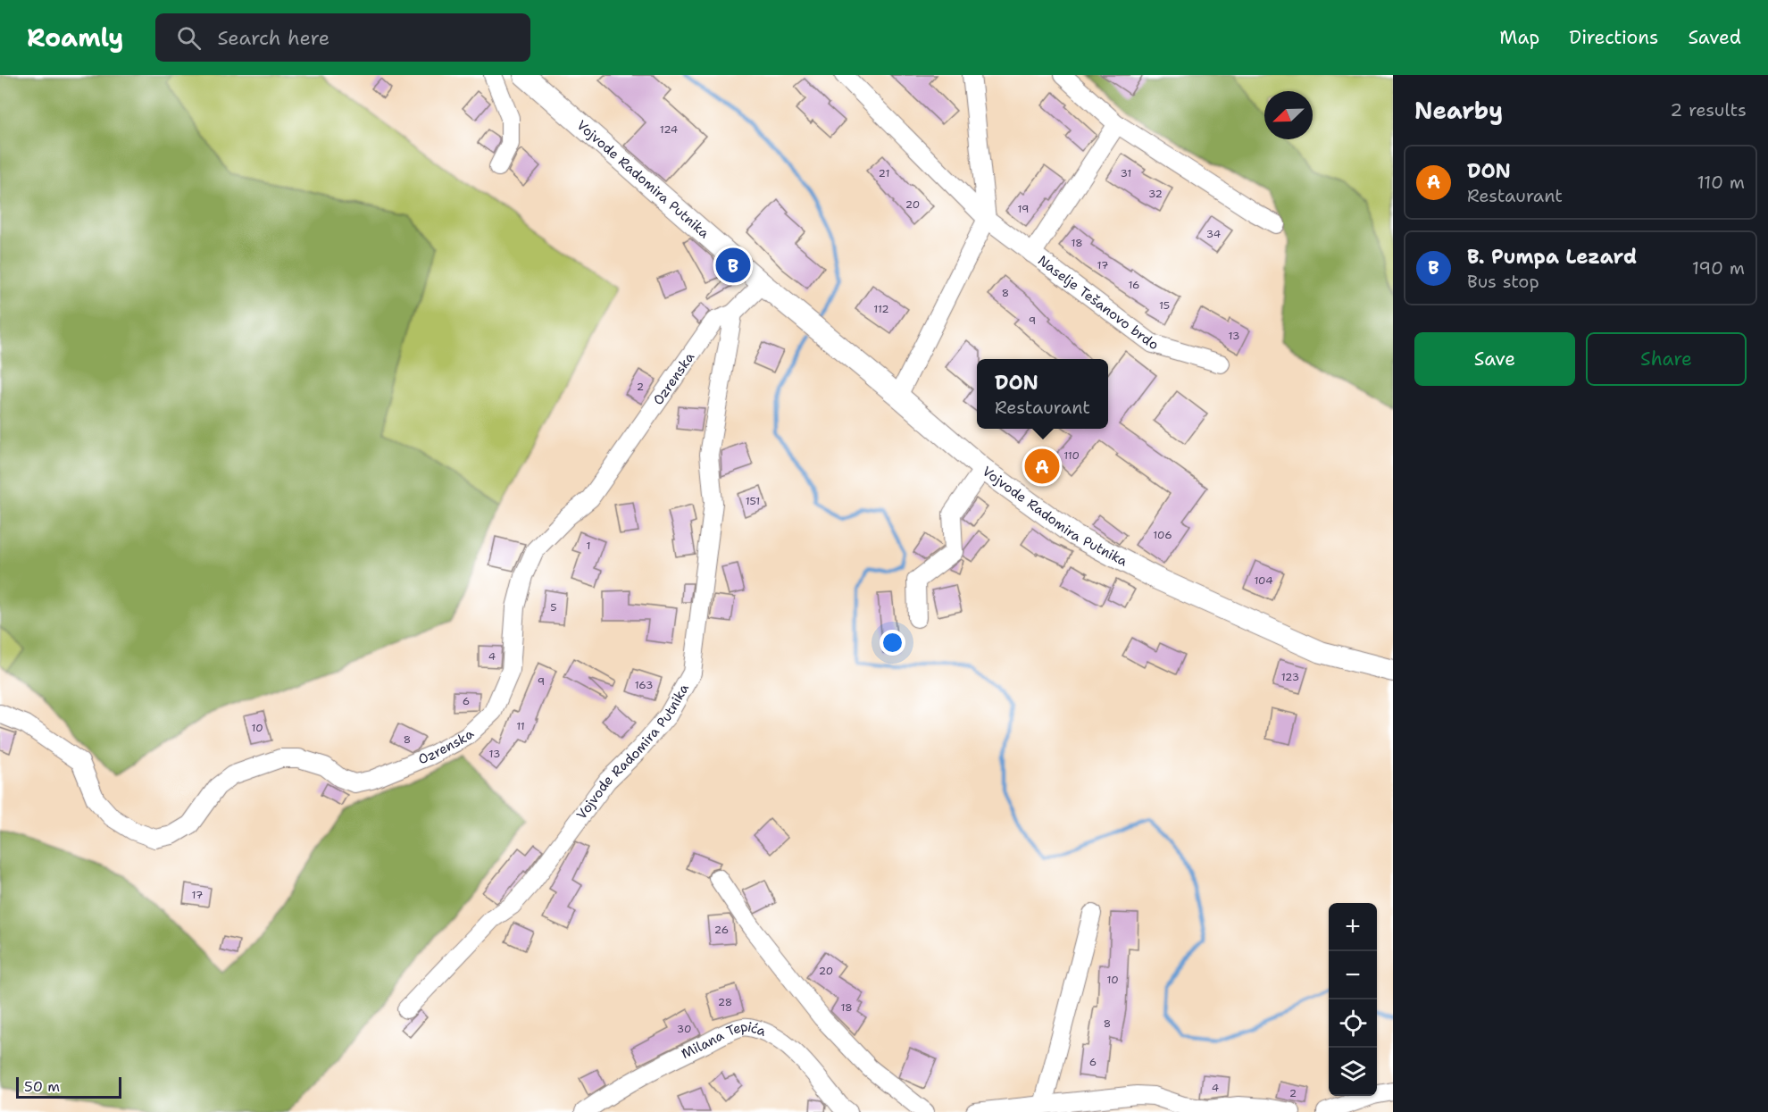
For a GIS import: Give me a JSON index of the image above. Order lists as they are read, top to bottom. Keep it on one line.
{"streets":{"main road":["Vojvode Radomira Putnika"],"street":["Naselje Tešanovo brdo","Ozrenska","Milana Tepića"]},"crossings":[["Vojvode Radomira Putnika","Ozrenska"]],"house_numbers":["124","21","31","32","20","19","34","18","17","16","8","15","112","9","13","2","110","151","106","1","104","5","4","123","9","163","6","11","10","8","13","17","26","20","10","28","18","8","30","6","4","2"],"scale_bar":"50 m","north":"bottom left","page":{"header":"Roamly","search":"Search here","nav":["Map","Directions","Saved"],"heading":["Nearby","2 results"],"list":[{"mark":"A","name":"DON","note":"Restaurant","value":"110 m"},{"mark":"B","name":"B. Pumpa Lezard","note":"Bus stop","value":"190 m"}],"pins":["B","A"],"buttons":["Save","Share"],"popup":["DON","Restaurant"],"map_buttons":["+","−"],"scale":"50 m"}}
